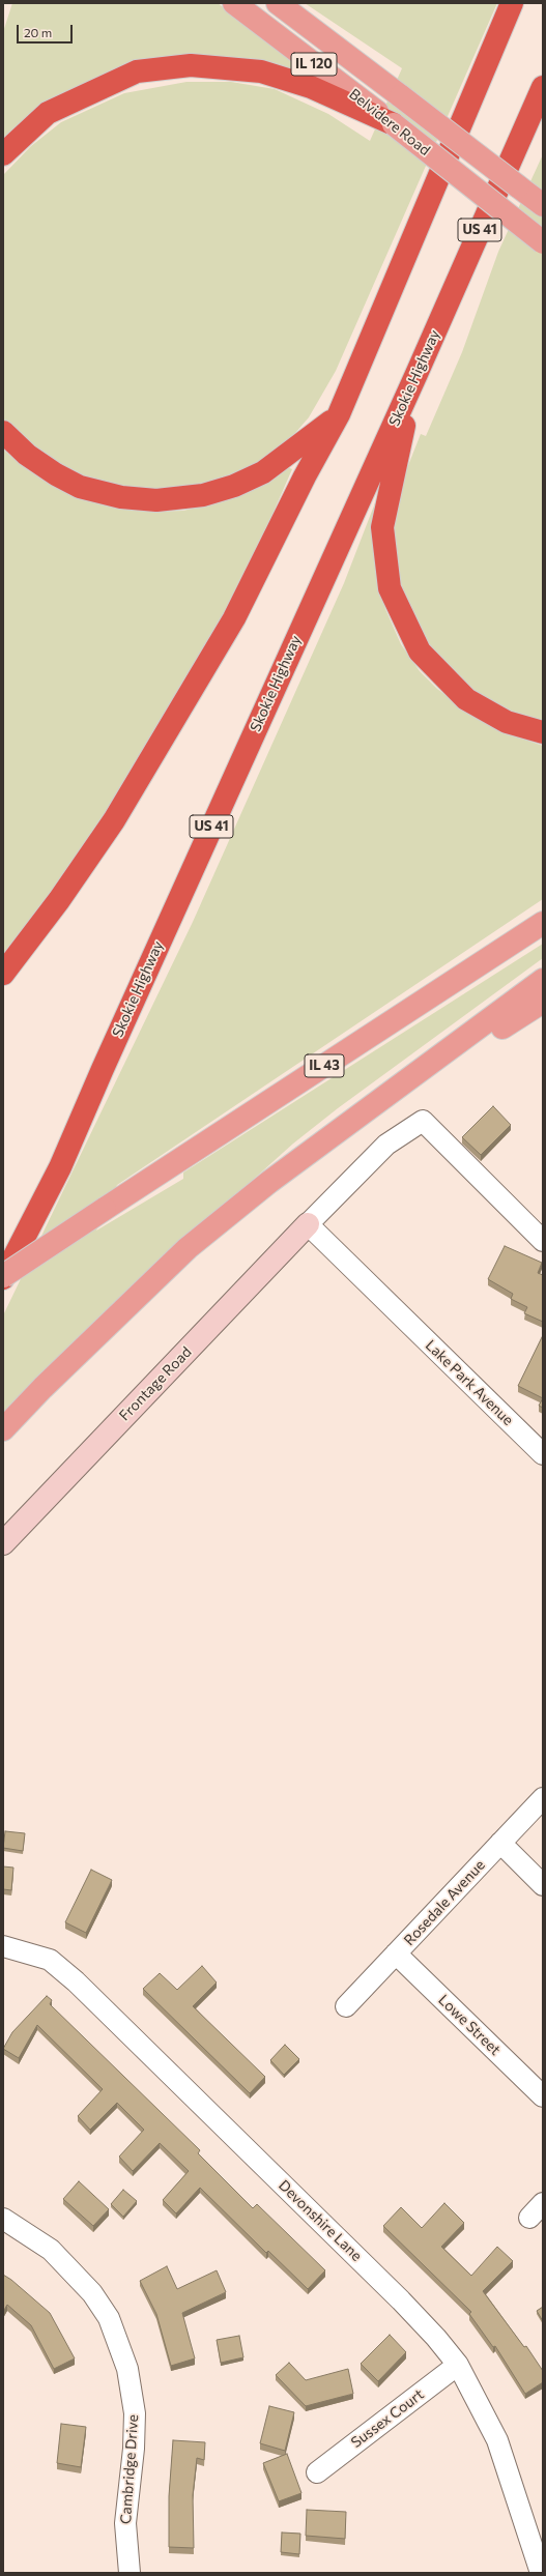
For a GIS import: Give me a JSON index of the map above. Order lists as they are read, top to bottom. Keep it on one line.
{"streets":{"highway":["US 41","Skokie Highway"],"main road":["IL 120","Belvidere Road","IL 43"],"street":["Lake Park Avenue","Frontage Road","Rosedale Avenue","Lowe Street","Devonshire Lane","Sussex Court","Cambridge Drive"]},"crossings":[["Skokie Highway","IL 43"],["Lake Park Avenue","Frontage Road"],["Rosedale Avenue","Lowe Street"],["Devonshire Lane","Sussex Court"]],"scale_bar":"20 m"}
